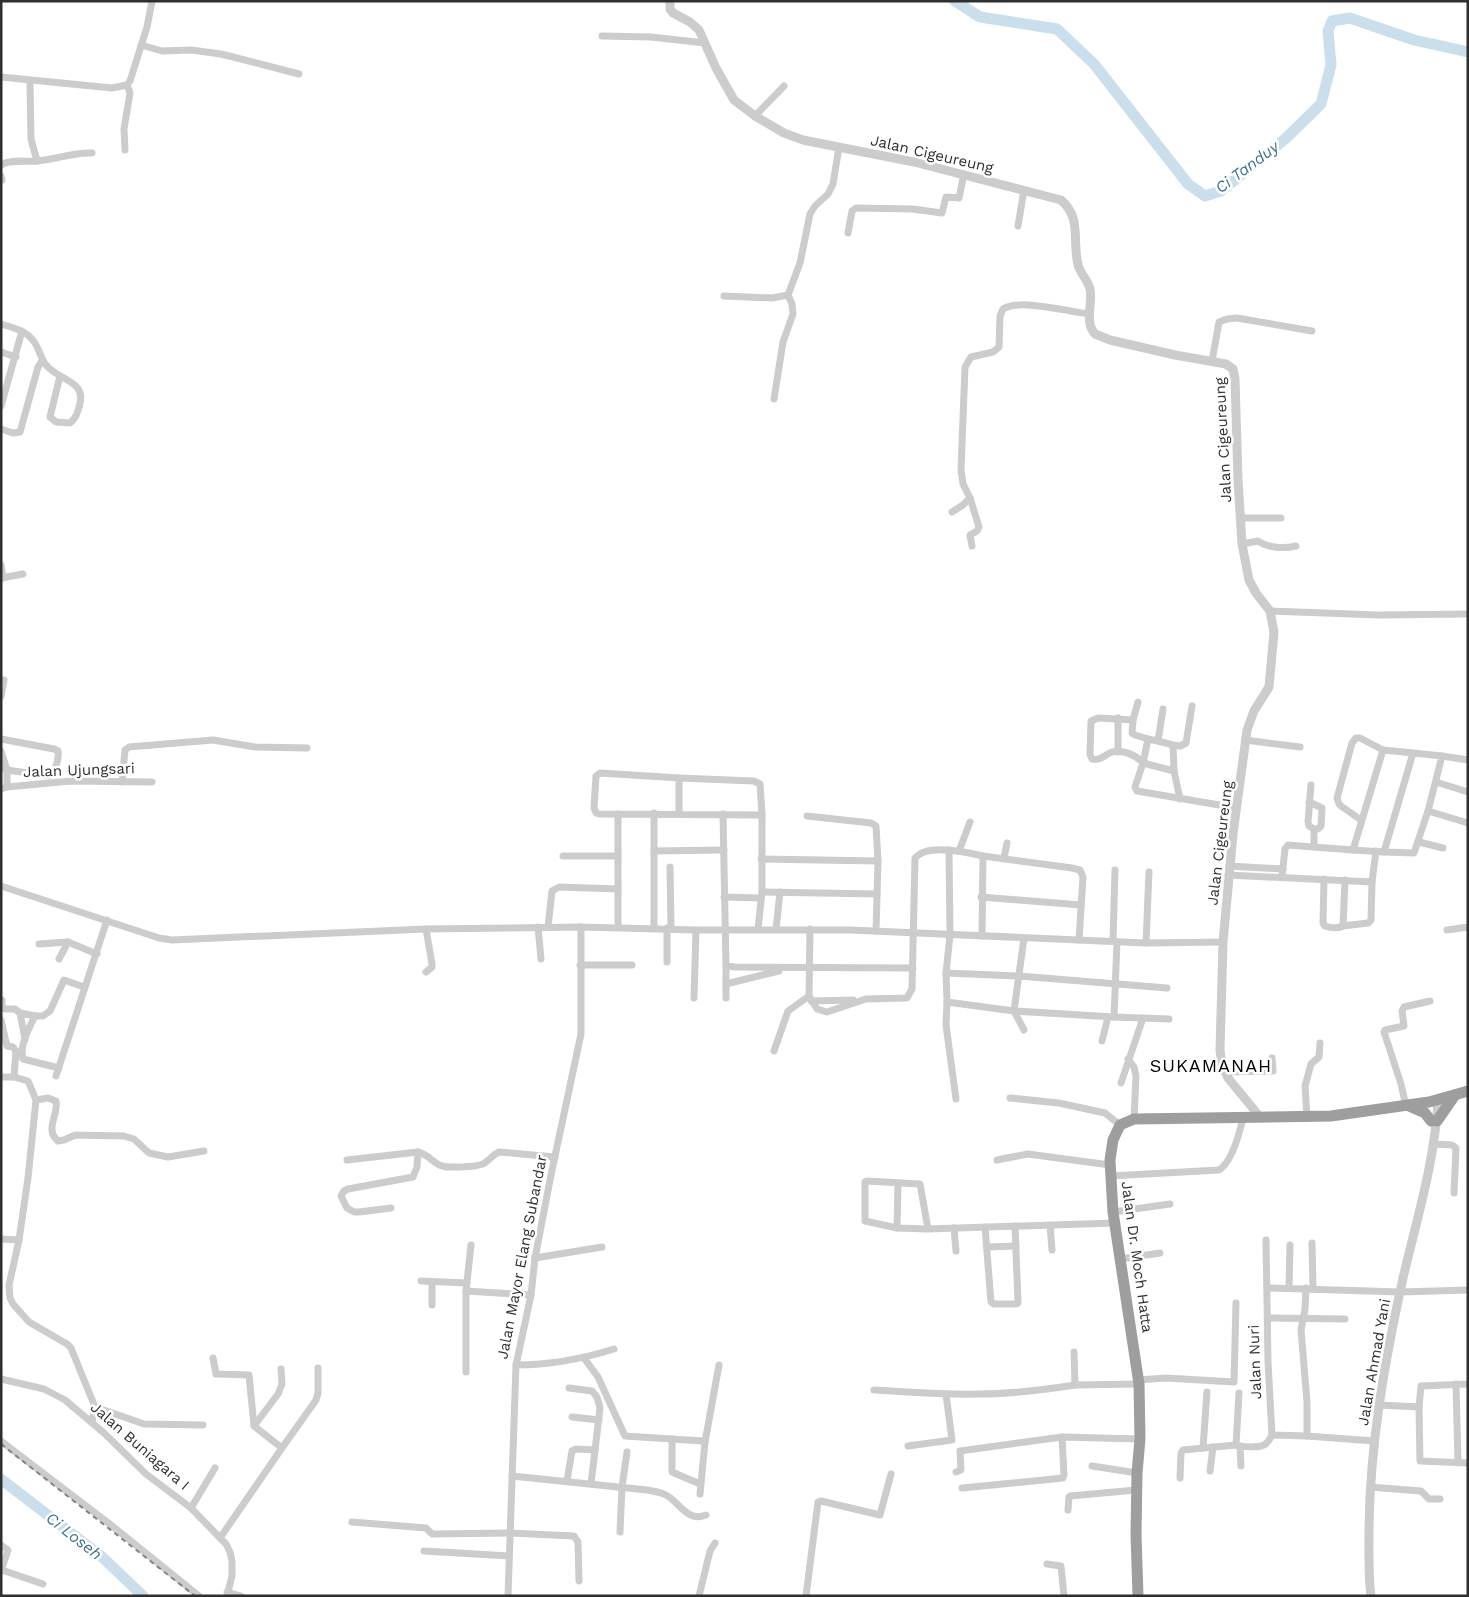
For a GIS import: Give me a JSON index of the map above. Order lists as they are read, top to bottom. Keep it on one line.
{"streets":{"highway":["Jalan Dr. Moch Hatta"],"street":["Jalan Cigeureung","Jalan Ujungsari","Jalan Mayor Elang Subandar","Jalan Nuri","Jalan Ahmad Yani","Jalan Buniagara I"]},"districts":["SUKAMANAH"],"water":["Ci Tanduy","Ci Loseh"]}
